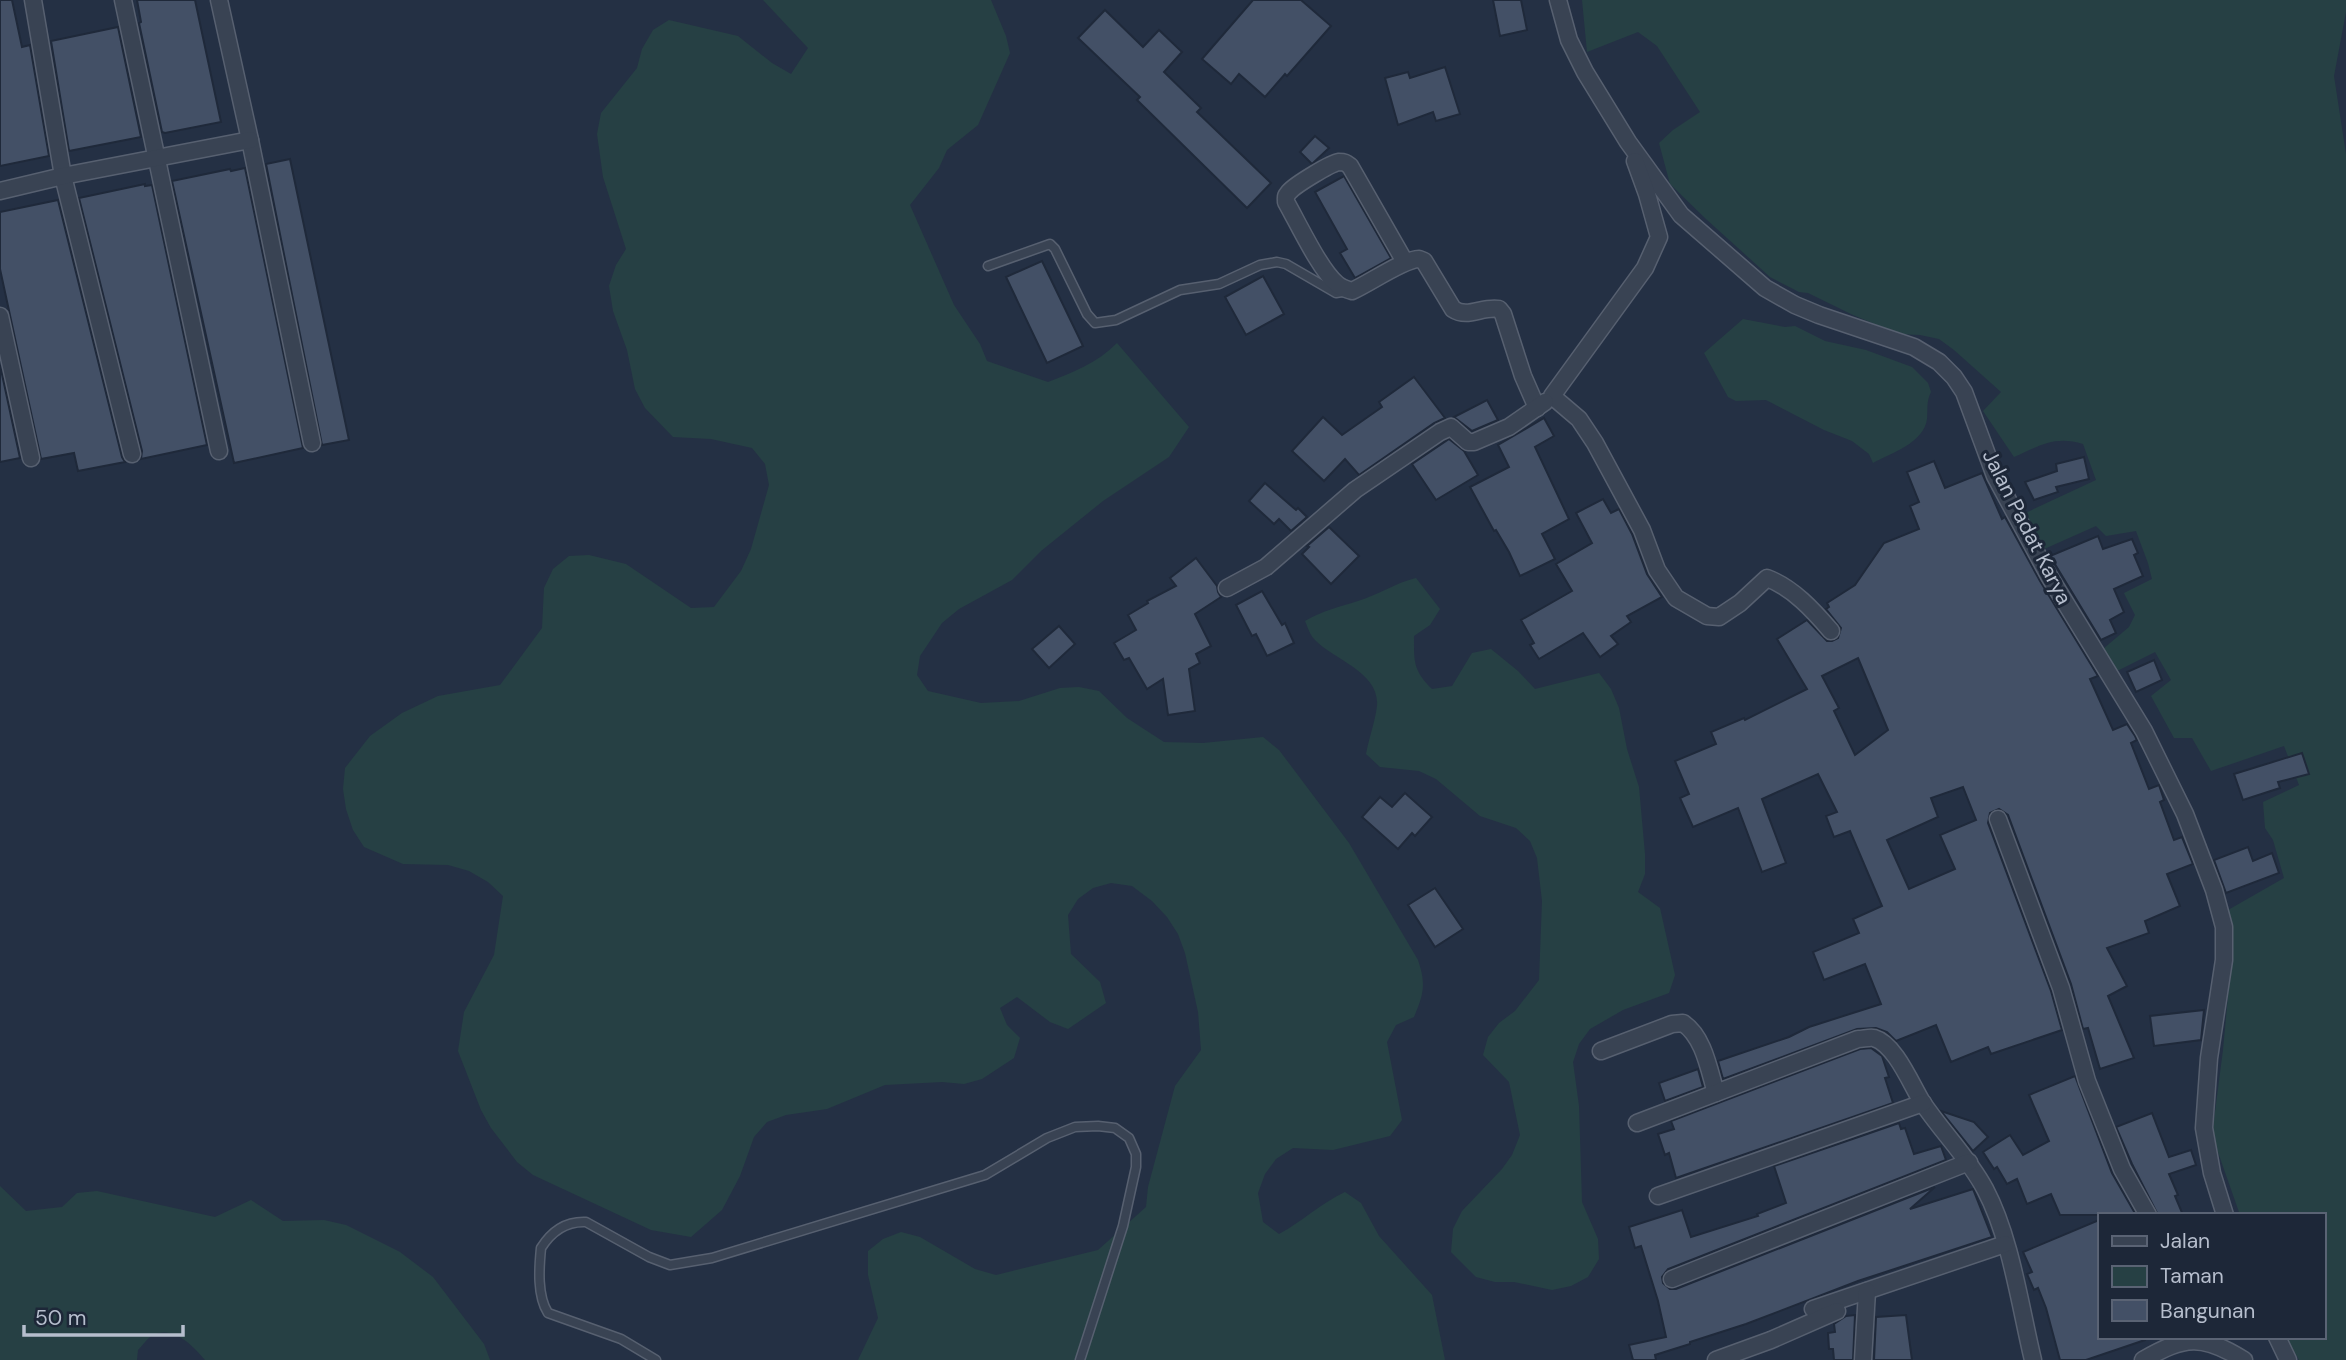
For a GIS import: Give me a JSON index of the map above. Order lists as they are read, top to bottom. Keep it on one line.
{"streets":{"street":["Jalan Padat Karya"]},"legend":["Jalan","Taman","Bangunan"],"scale_bar":"50 m"}
